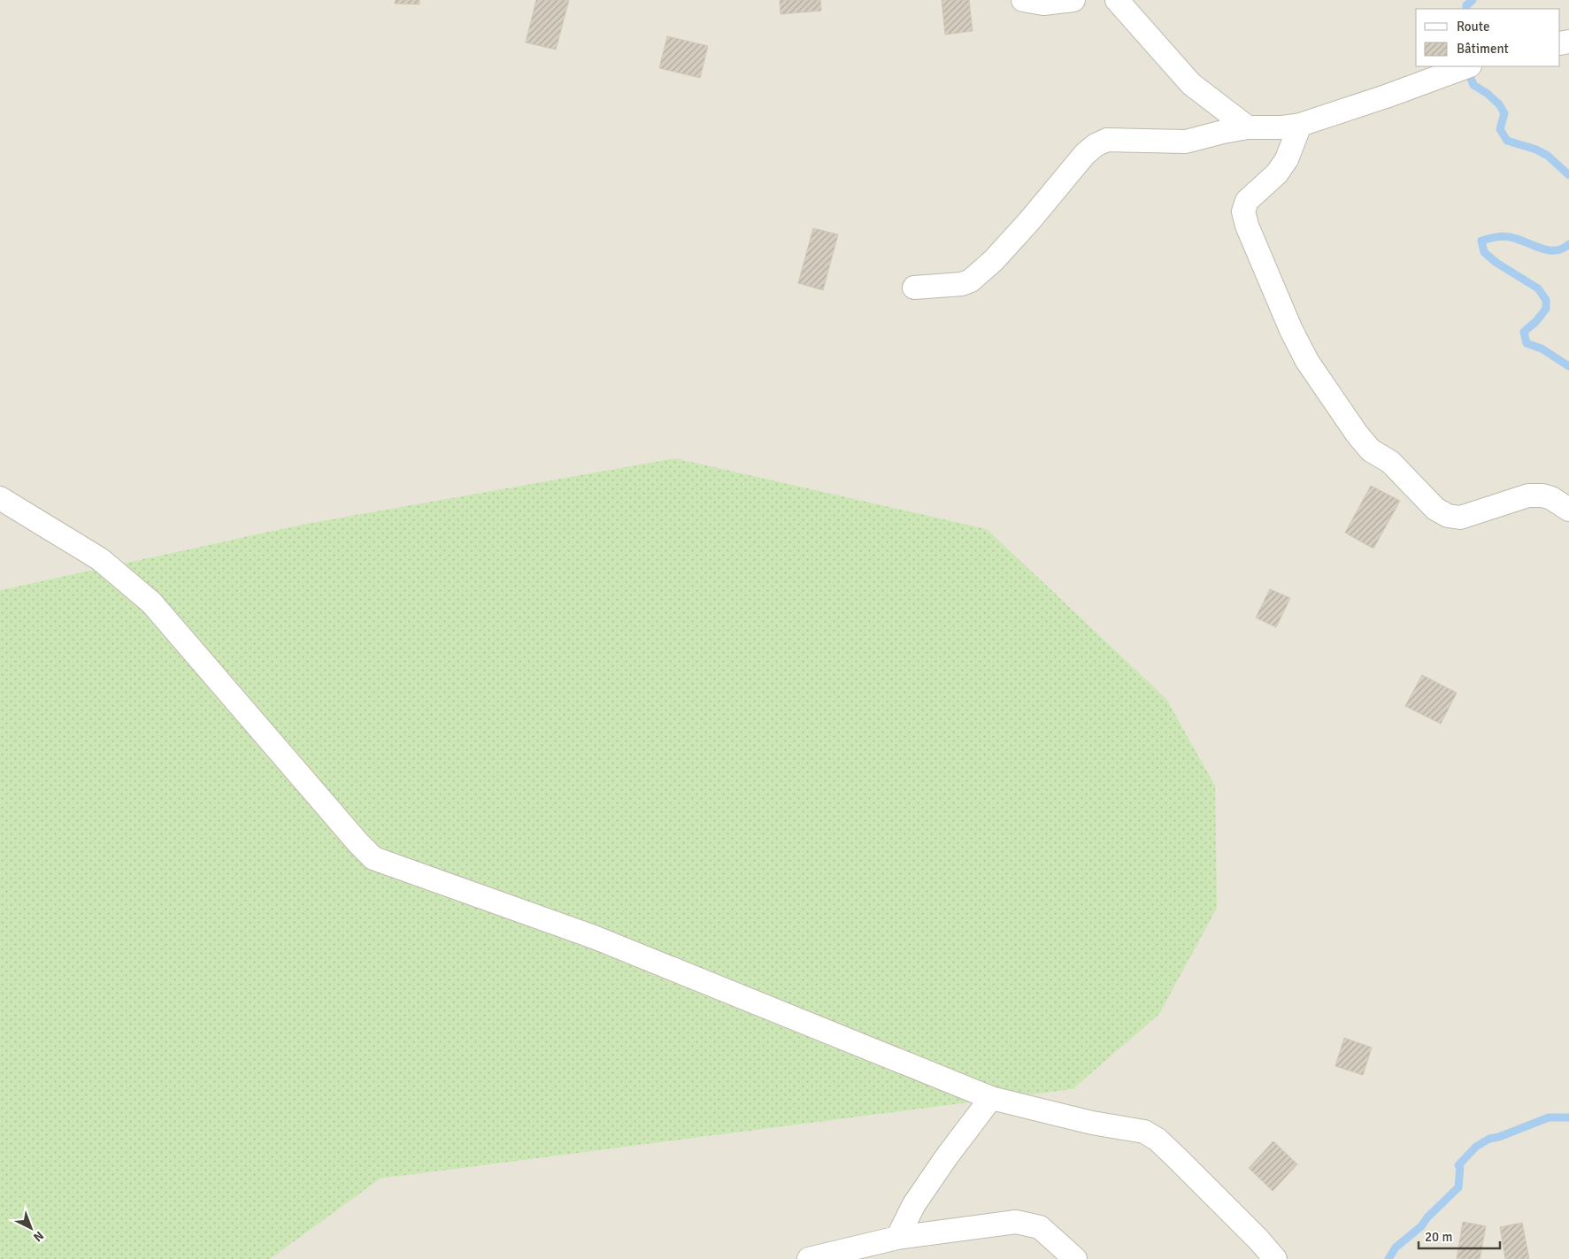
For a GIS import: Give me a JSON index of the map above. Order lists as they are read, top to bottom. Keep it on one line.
{"legend":["Route","Bâtiment"],"scale_bar":"20 m","north":"bottom right"}
